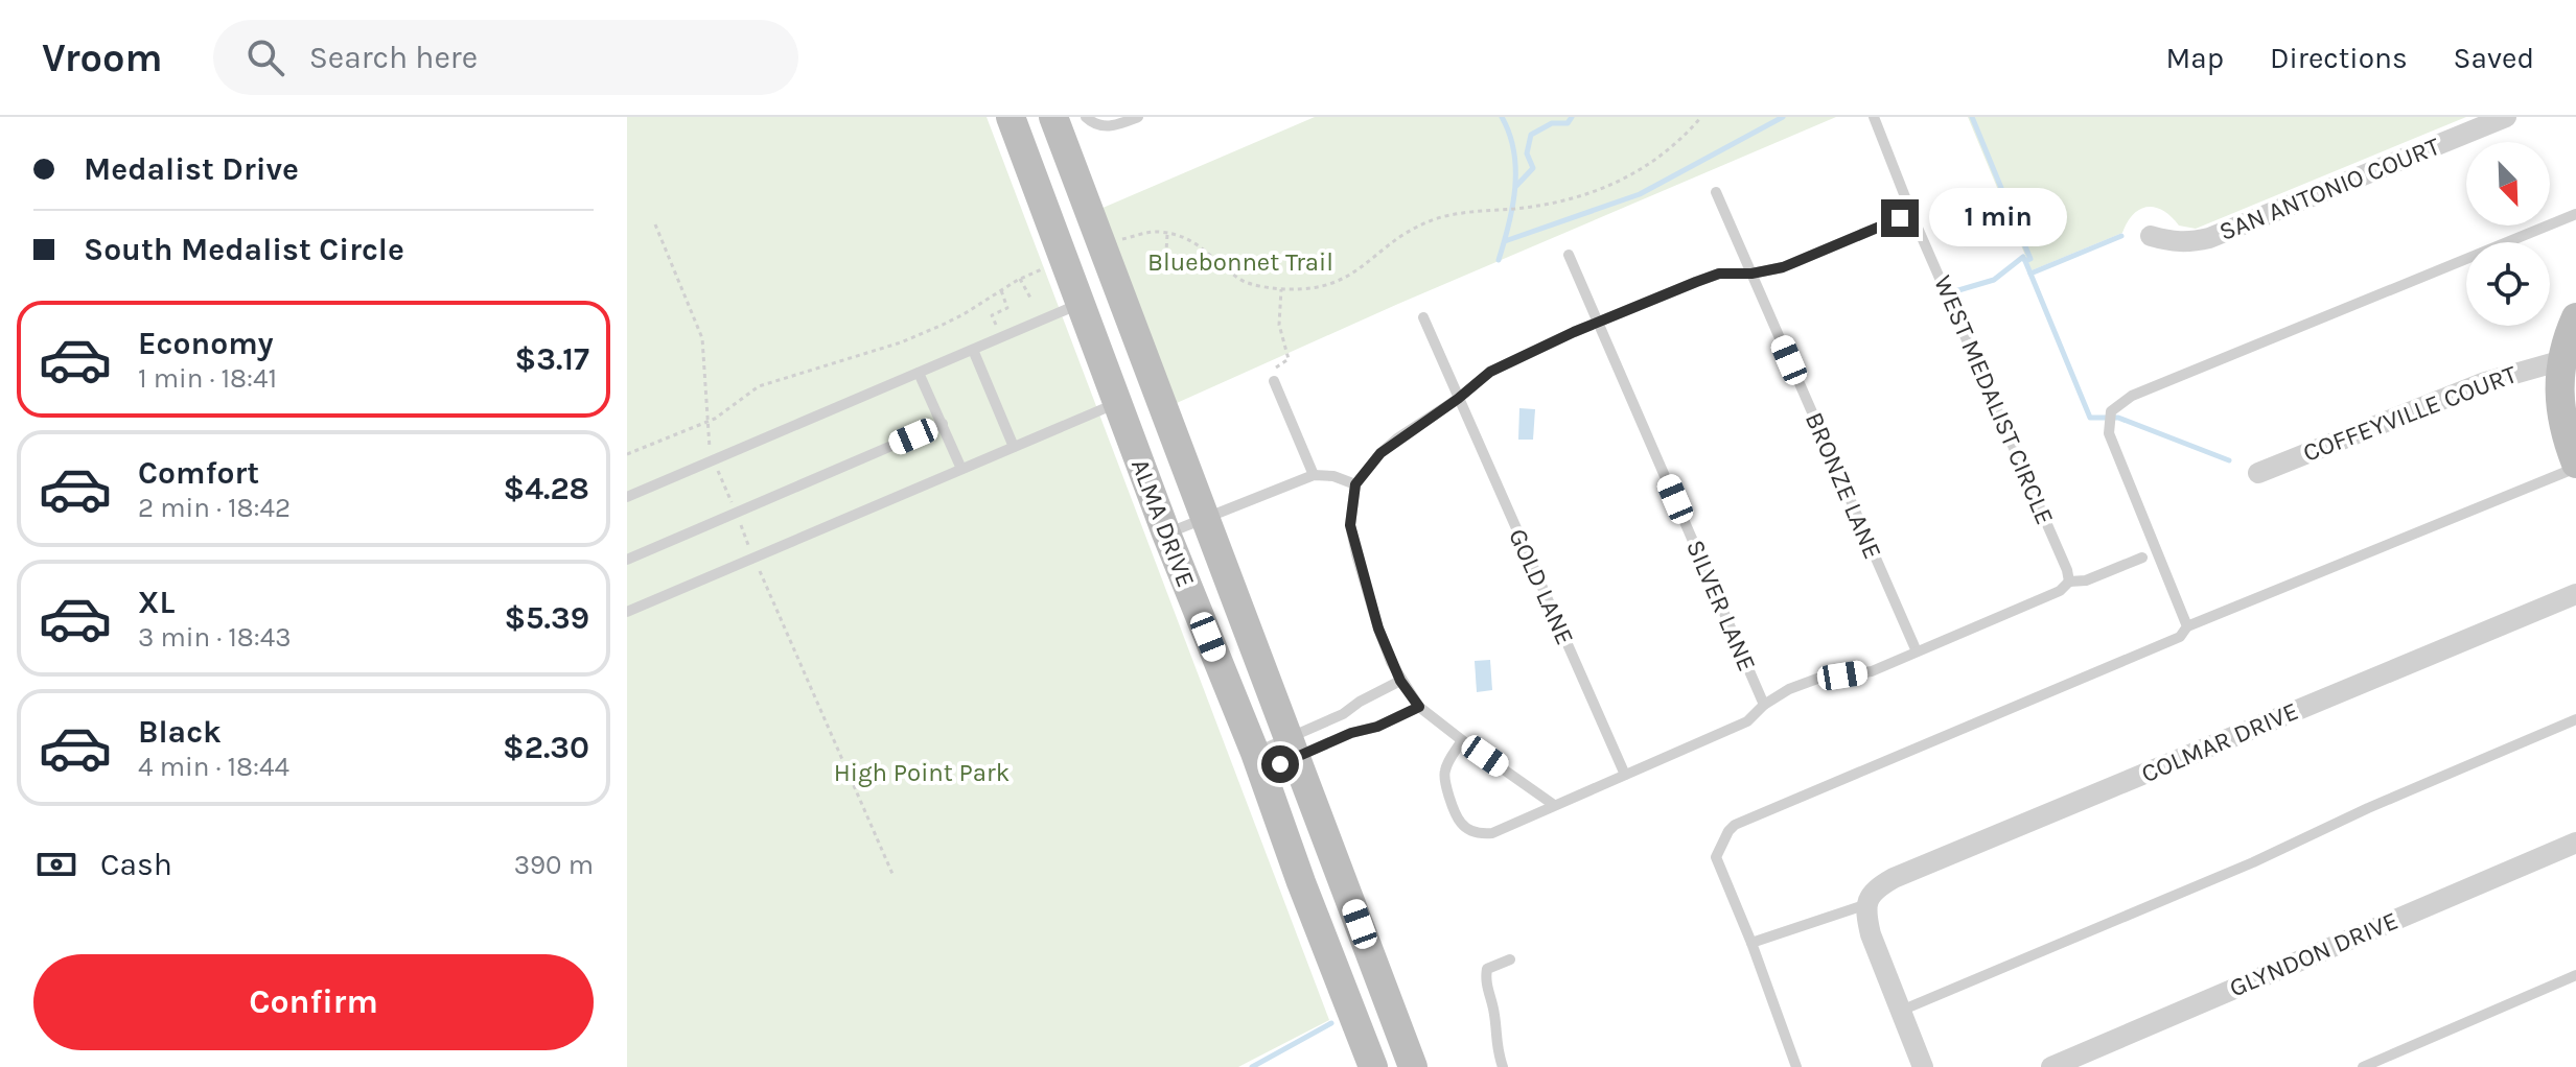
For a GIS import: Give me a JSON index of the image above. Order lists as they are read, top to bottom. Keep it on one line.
{"streets":{"main road":["ALMA DRIVE"],"street":["SAN ANTONIO COURT","COFFEYVILLE COURT","COLMAR DRIVE","GLYNDON DRIVE"],"lane":["WEST MEDALIST CIRCLE","BRONZE LANE","GOLD LANE","SILVER LANE"]},"parks":["Bluebonnet Trail","High Point Park"],"north":"bottom right","page":{"header":"Vroom","search":"Search here","nav":["Map","Directions","Saved"],"banner":["Medalist Drive","South Medalist Circle"],"bubble":"1 min","list":[{"name":"Economy","note":"1 min · 18:41","value":"$3.17"},{"name":"Comfort","note":"2 min · 18:42","value":"$4.28"},{"name":"XL","note":"3 min · 18:43","value":"$5.39"},{"name":"Black","note":"4 min · 18:44","value":"$2.30"}],"pay":["Cash","390 m"],"buttons":"Confirm"}}
